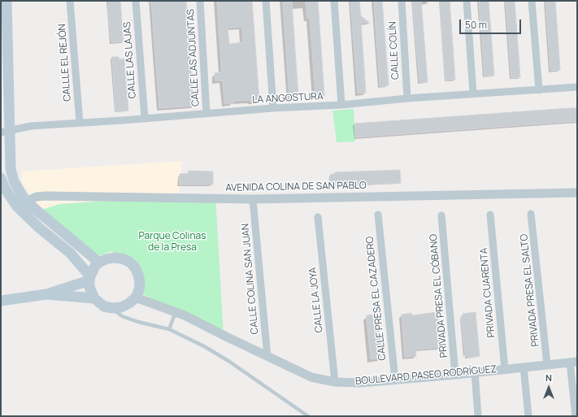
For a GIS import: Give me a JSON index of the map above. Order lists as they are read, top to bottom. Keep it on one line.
{"streets":{"street":["CALLE COLÍN","CALLE LAS ADJUNTAS","CALLE LAS LAJAS","CALLLE EL REJÓN","LA ANGOSTURA","AVENIDA COLINA DE SAN PABLO","CALLE COLINA SAN JUAN","PRIVADA PRESA EL SALTO","PRIVADA CUARENTA","PRIVADA PRESA EL CÓBANO","CALLE PRESA EL CAZADERO","CALLE LA JOYA","BOULEVARD PASEO RODRÍGUEZ"]},"crossings":[["CALLE COLÍN","LA ANGOSTURA"],["CALLE LAS ADJUNTAS","LA ANGOSTURA"],["CALLE LAS LAJAS","LA ANGOSTURA"],["CALLLE EL REJÓN","LA ANGOSTURA"],["AVENIDA COLINA DE SAN PABLO","CALLE COLINA SAN JUAN"],["CALLE COLINA SAN JUAN","BOULEVARD PASEO RODRÍGUEZ"],["PRIVADA PRESA EL SALTO","BOULEVARD PASEO RODRÍGUEZ"],["PRIVADA CUARENTA","BOULEVARD PASEO RODRÍGUEZ"],["PRIVADA PRESA EL CÓBANO","BOULEVARD PASEO RODRÍGUEZ"],["CALLE PRESA EL CAZADERO","BOULEVARD PASEO RODRÍGUEZ"],["CALLE LA JOYA","BOULEVARD PASEO RODRÍGUEZ"]],"parks":["Parque Colinas de la Presa"],"scale_bar":"50 m","north":"top"}
